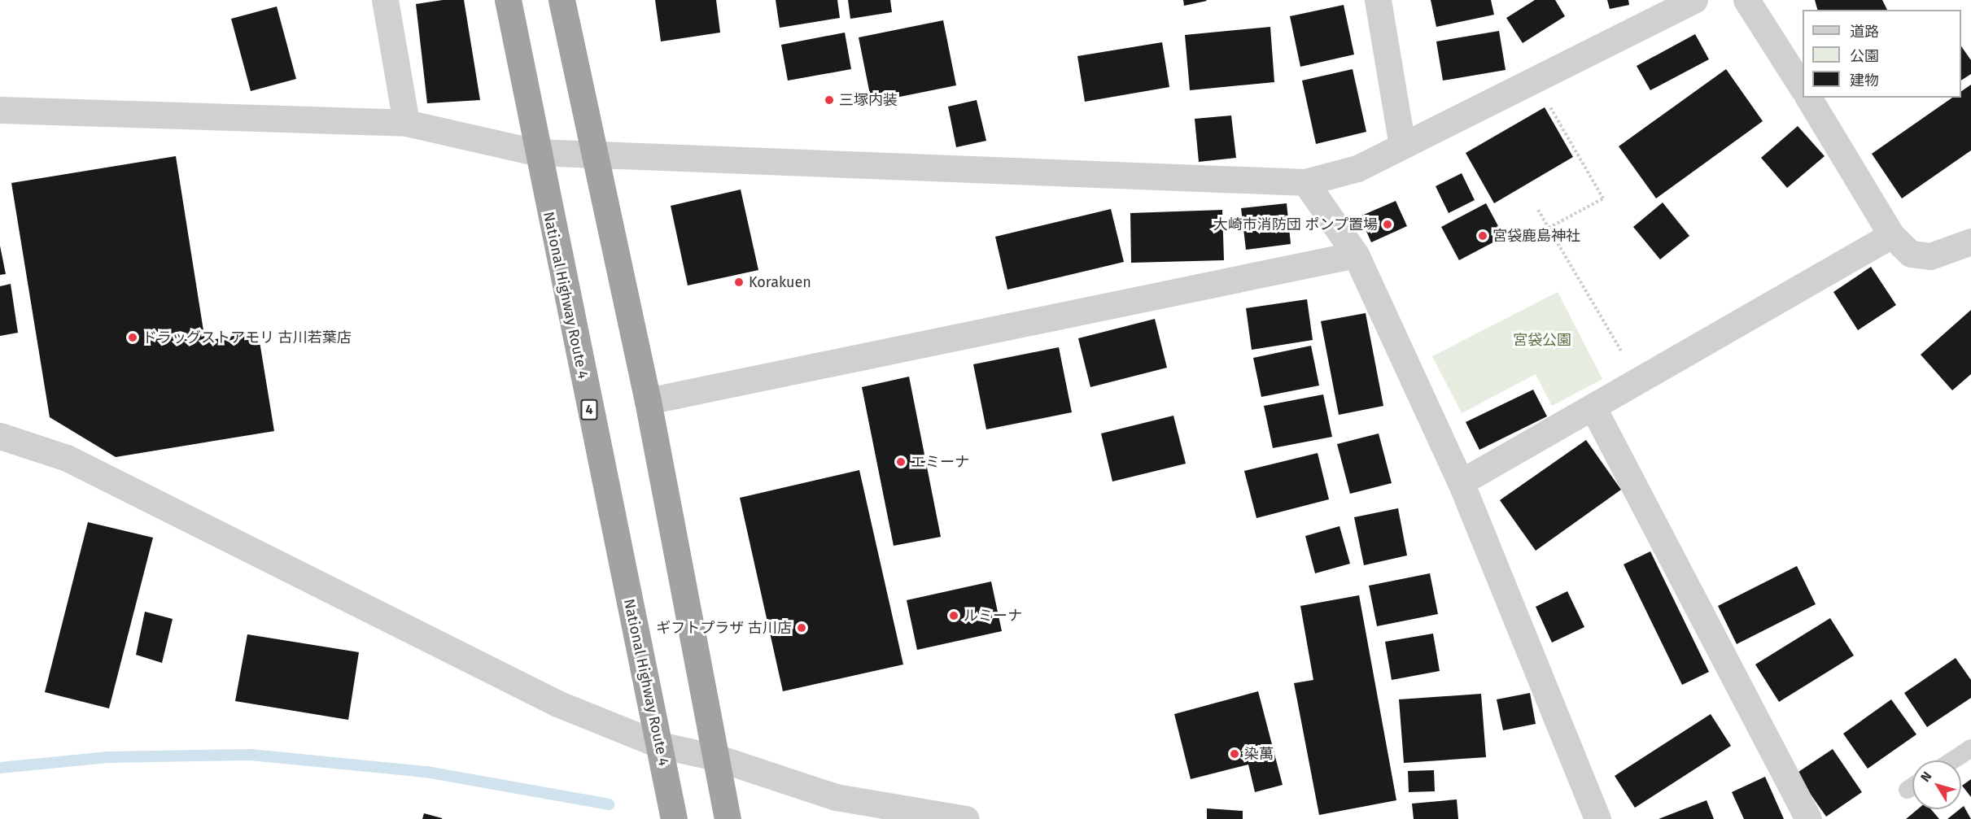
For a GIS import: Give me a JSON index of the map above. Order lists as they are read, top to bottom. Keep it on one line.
{"streets":{"highway":["National Highway Route 4","4"]},"parks":["宮袋公園"],"places":["三塚内装","大崎市消防団 ポンプ置場","宮袋鹿島神社","Korakuen","ドラッグストアモリ 古川若葉店","エミーナ","ルミーナ","ギフトプラザ 古川店","染萬"],"legend":["道路","公園","建物"],"north":"top left"}
